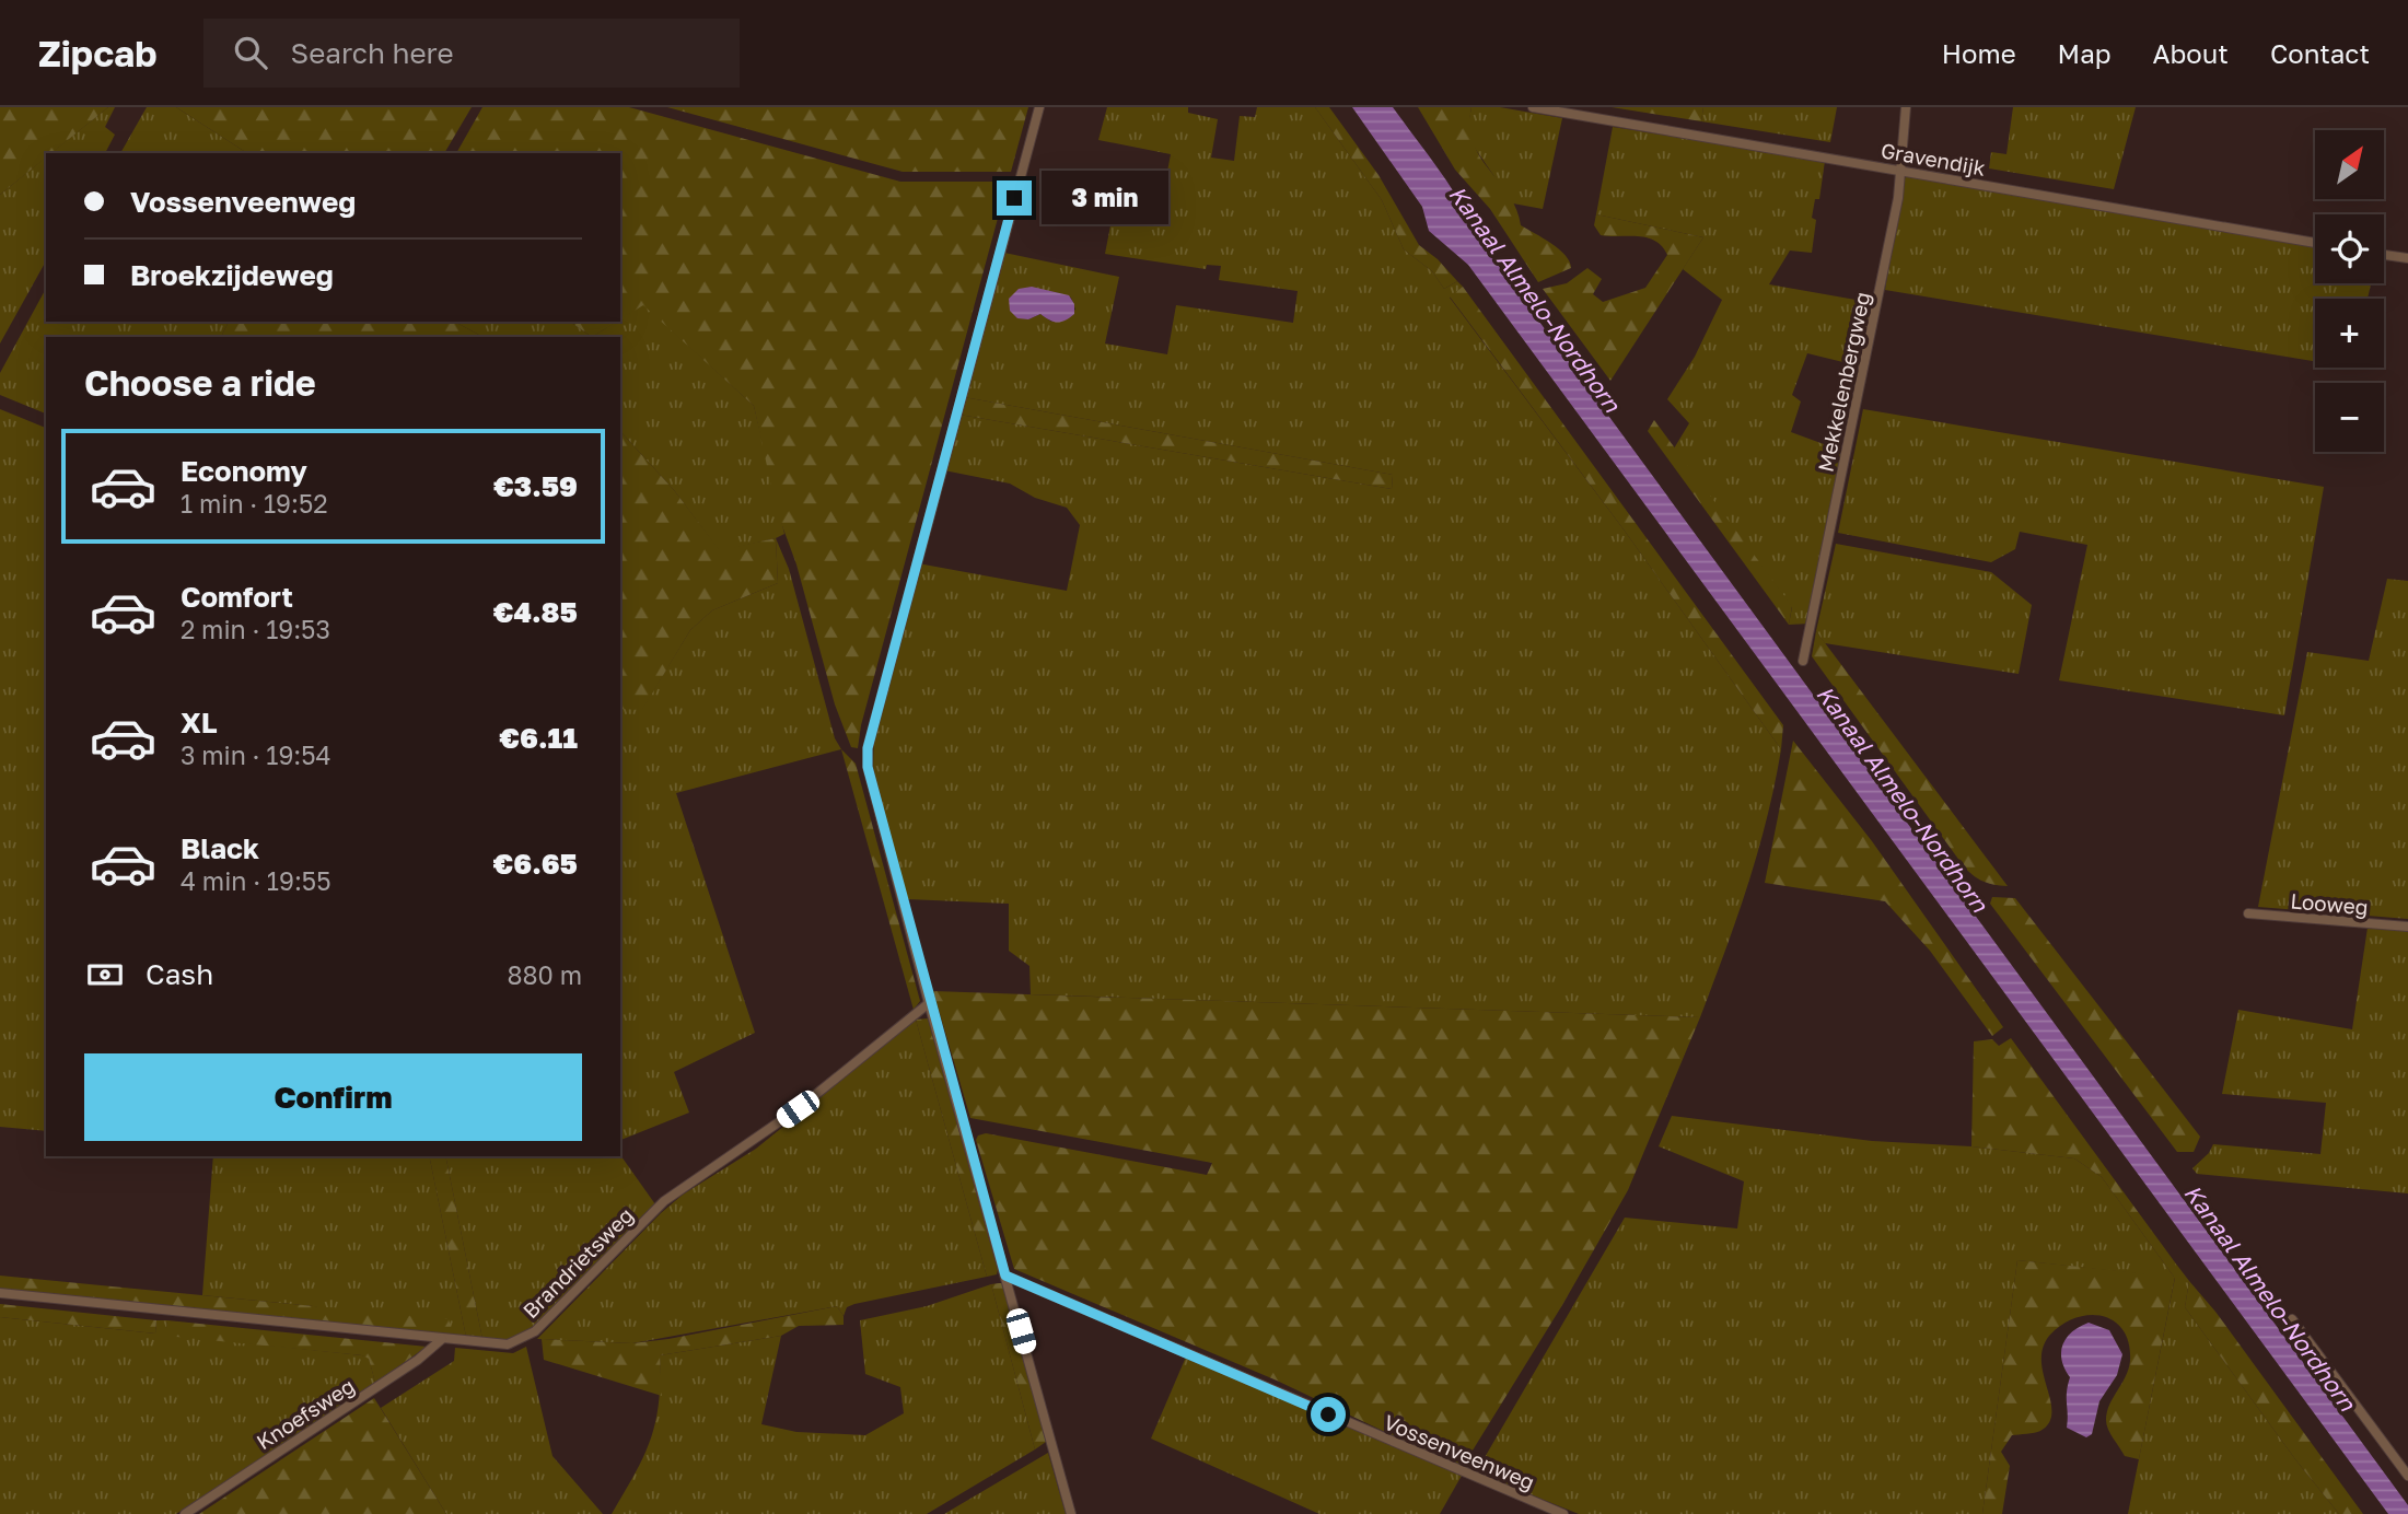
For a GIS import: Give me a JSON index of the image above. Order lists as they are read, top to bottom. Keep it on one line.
{"streets":{"street":["Gravendijk","Mekkelenbergweg","Looweg","Brandrietsweg","Knoefsweg","Vossenveenweg"]},"crossings":[["Gravendijk","Mekkelenbergweg"],["Brandrietsweg","Knoefsweg"]],"water":["Kanaal Almelo-Nordhorn"],"north":"top right","page":{"header":"Zipcab","search":"Search here","nav":["Home","Map","About","Contact"],"map_buttons":["+","−"],"banner":["Vossenveenweg","Broekzijdeweg"],"bubble":"3 min","heading":"Choose a ride","list":[{"name":"Economy","note":"1 min · 19:52","value":"€3.59"},{"name":"Comfort","note":"2 min · 19:53","value":"€4.85"},{"name":"XL","note":"3 min · 19:54","value":"€6.11"},{"name":"Black","note":"4 min · 19:55","value":"€6.65"}],"pay":["Cash","880 m"],"buttons":"Confirm"}}
